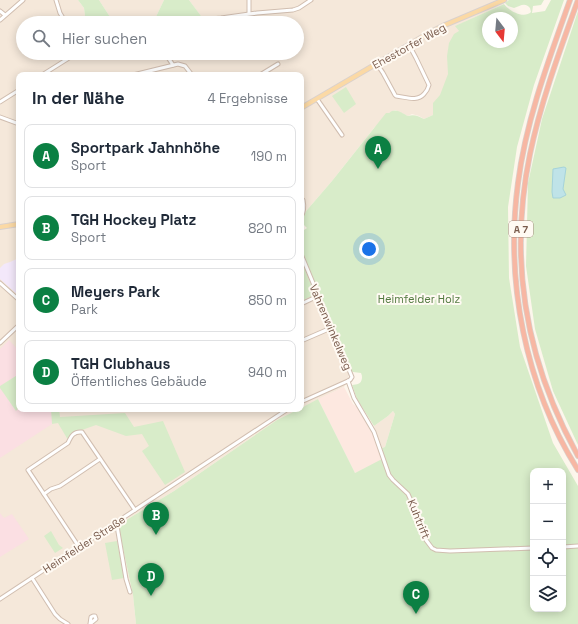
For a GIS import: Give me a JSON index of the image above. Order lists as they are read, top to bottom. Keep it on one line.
{"streets":{"highway":["A 7"],"main road":["Ehestorfer Weg"],"street":["Vahrenwinkelweg","Kuhtrift","Heimfelder Straße"]},"crossings":[["Vahrenwinkelweg","Kuhtrift"]],"parks":["Heimfelder Holz"],"north":"bottom","page":{"search":"Hier suchen","heading":["In der Nähe","4 Ergebnisse"],"list":[{"mark":"A","name":"Sportpark Jahnhöhe","note":"Sport","value":"190 m"},{"mark":"B","name":"TGH Hockey Platz","note":"Sport","value":"820 m"},{"mark":"C","name":"Meyers Park","note":"Park","value":"850 m"},{"mark":"D","name":"TGH Clubhaus","note":"Öffentliches Gebäude","value":"940 m"}],"pins":["A","B","D","C"],"map_buttons":["+","−"]}}
